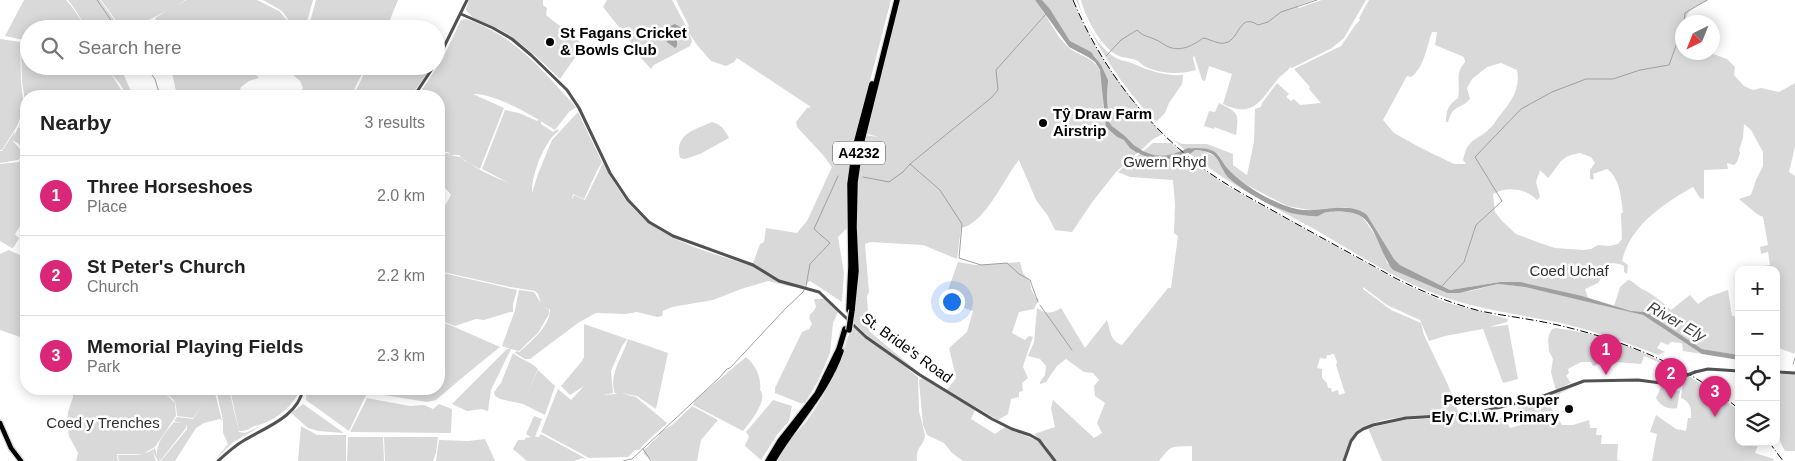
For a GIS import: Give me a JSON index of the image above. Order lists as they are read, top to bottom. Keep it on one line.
{"streets":{"highway":["A4232"],"street":["St. Bride's Road"]},"water":["River Ely"],"parks":["Gwern Rhyd","Coed Uchaf","Coed y Trenches"],"places":["St Fagans Cricket & Bowls Club","Tŷ Draw Farm Airstrip","Peterston Super Ely C.I.W. Primary"],"north":"bottom left","page":{"search":"Search here","heading":["Nearby","3 results"],"list":[{"mark":"1","name":"Three Horseshoes","note":"Place","value":"2.0 km"},{"mark":"2","name":"St Peter's Church","note":"Church","value":"2.2 km"},{"mark":"3","name":"Memorial Playing Fields","note":"Park","value":"2.3 km"}],"map_buttons":["+","−"],"pins":["1","2","3"]}}
